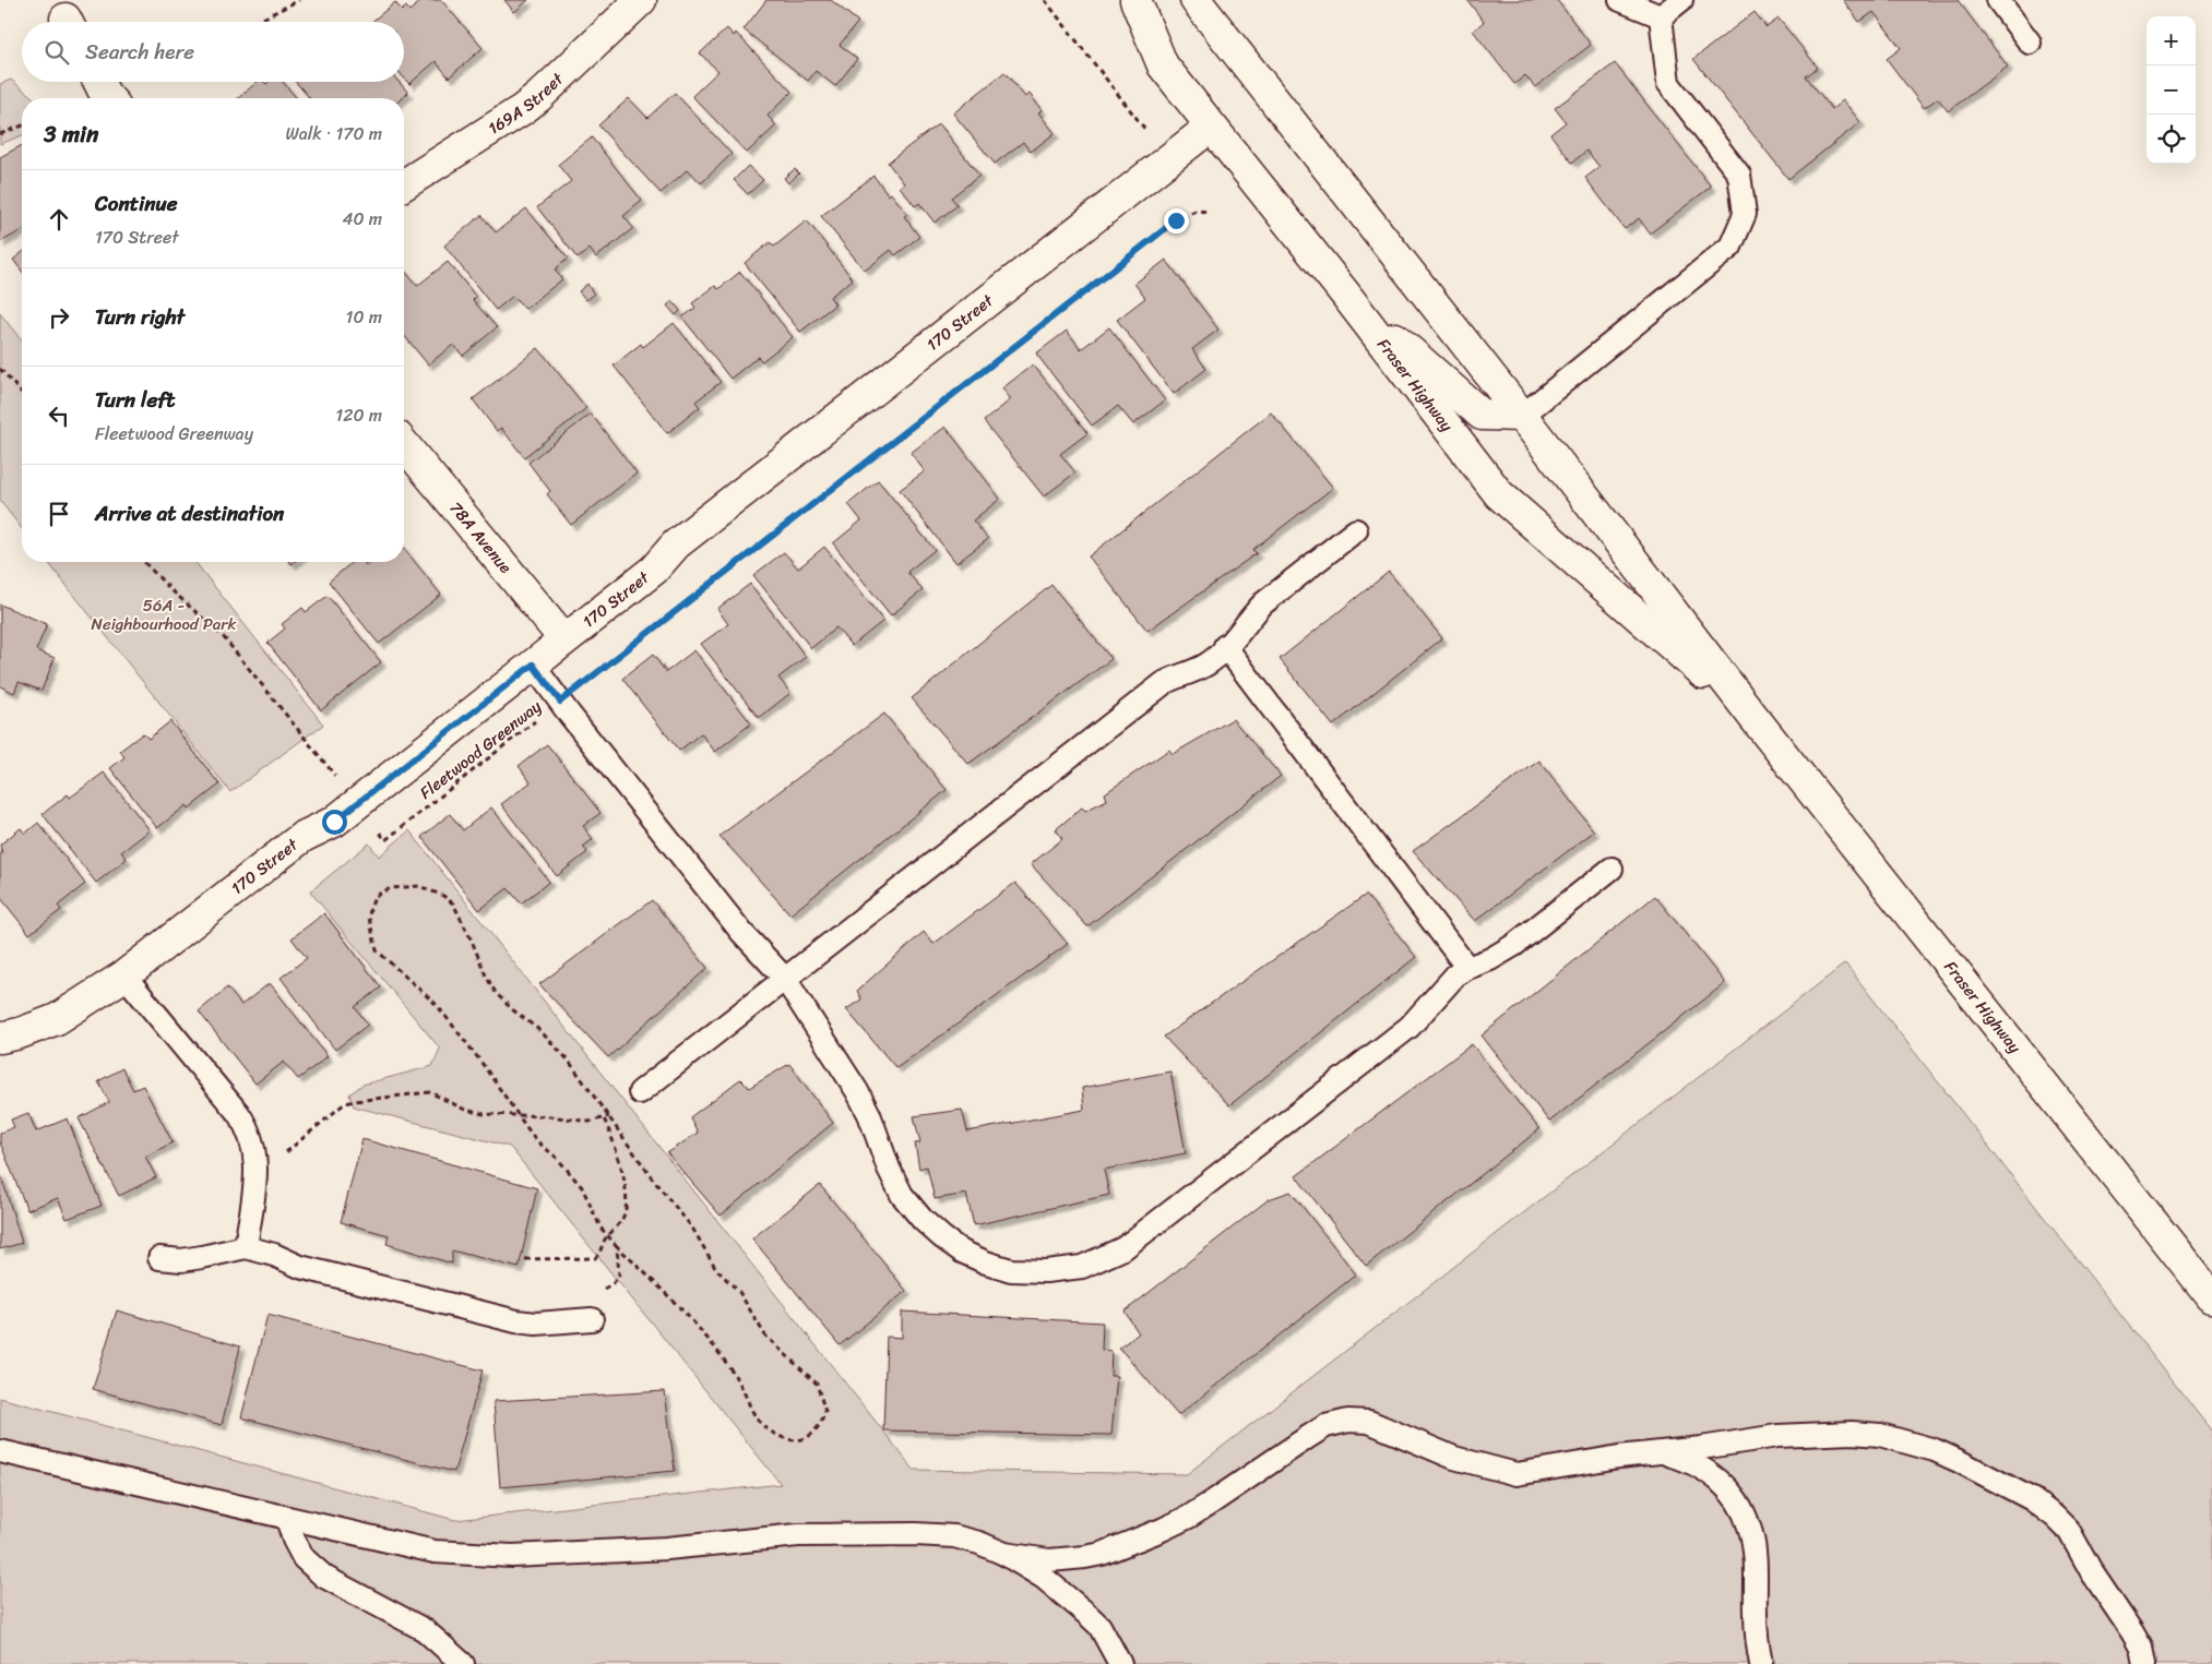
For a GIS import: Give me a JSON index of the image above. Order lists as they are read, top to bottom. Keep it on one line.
{"streets":{"main road":["169A Street","170 Street","Fraser Highway","78A Avenue"],"path":["Fleetwood Greenway"]},"crossings":[["170 Street","Fraser Highway"],["170 Street","78A Avenue"]],"parks":["56A - Neighbourhood Park"],"page":{"map_buttons":["+","−"],"search":"Search here","heading":["3 min","Walk · 170 m"],"list":[["Continue","170 Street","40 m"],["Turn right","10 m"],["Turn left","Fleetwood Greenway","120 m"],"Arrive at destination"]}}
